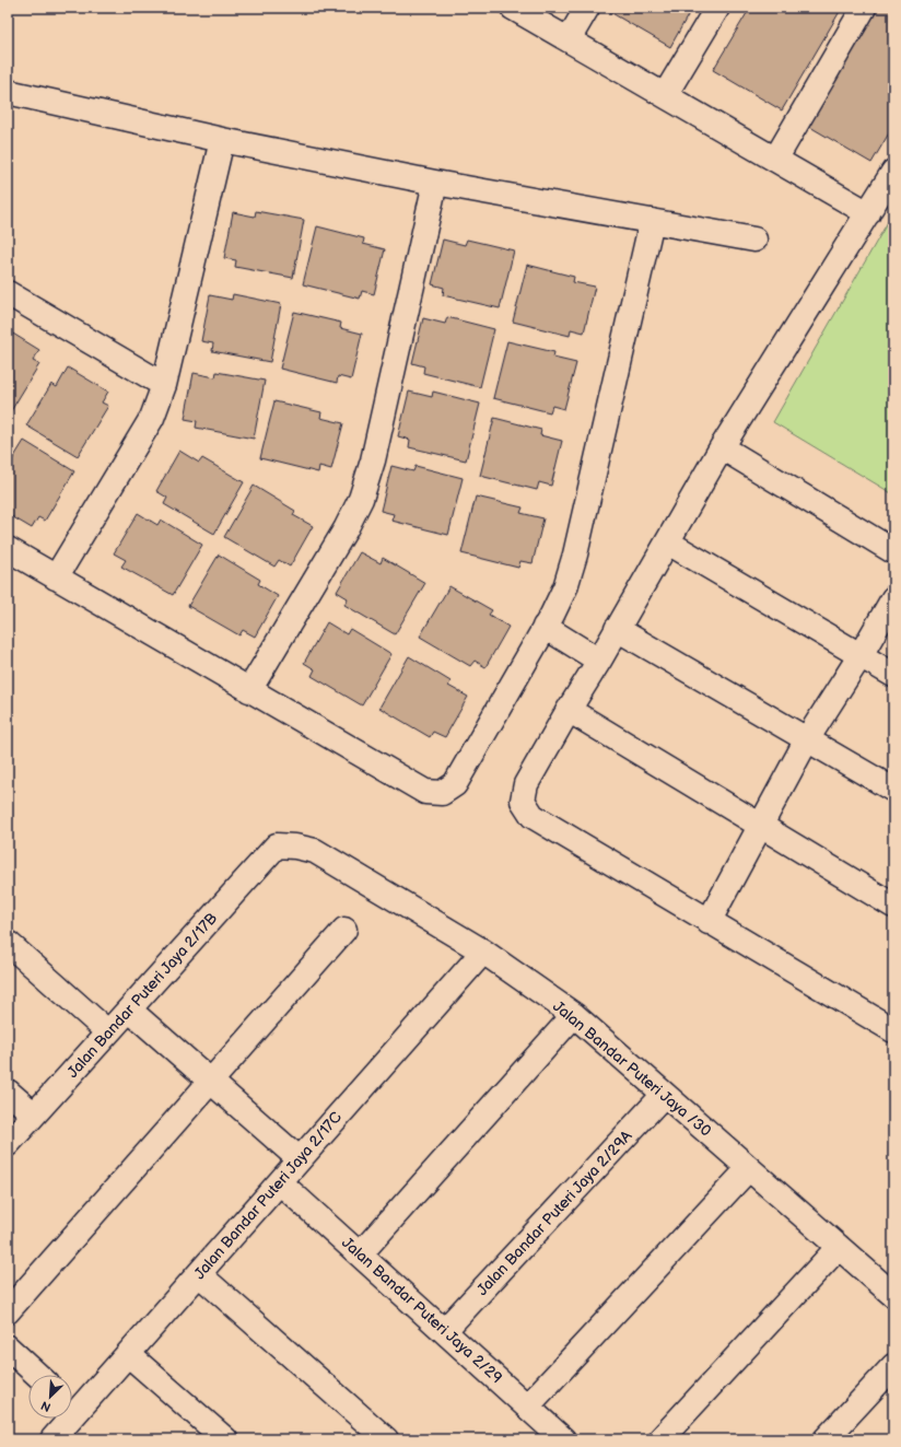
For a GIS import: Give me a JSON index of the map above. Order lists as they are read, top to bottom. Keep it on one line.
{"streets":{"street":["Jalan Bandar Puteri Jaya 2/17B","Jalan Bandar Puteri Jaya /30","Jalan Bandar Puteri Jaya 2/17C","Jalan Bandar Puteri Jaya 2/29A","Jalan Bandar Puteri Jaya 2/29"]},"crossings":[["Jalan Bandar Puteri Jaya 2/17B","Jalan Bandar Puteri Jaya /30"],["Jalan Bandar Puteri Jaya /30","Jalan Bandar Puteri Jaya 2/17C"],["Jalan Bandar Puteri Jaya /30","Jalan Bandar Puteri Jaya 2/29A"],["Jalan Bandar Puteri Jaya 2/17C","Jalan Bandar Puteri Jaya 2/29"],["Jalan Bandar Puteri Jaya 2/29A","Jalan Bandar Puteri Jaya 2/29"]],"north":"bottom left"}
